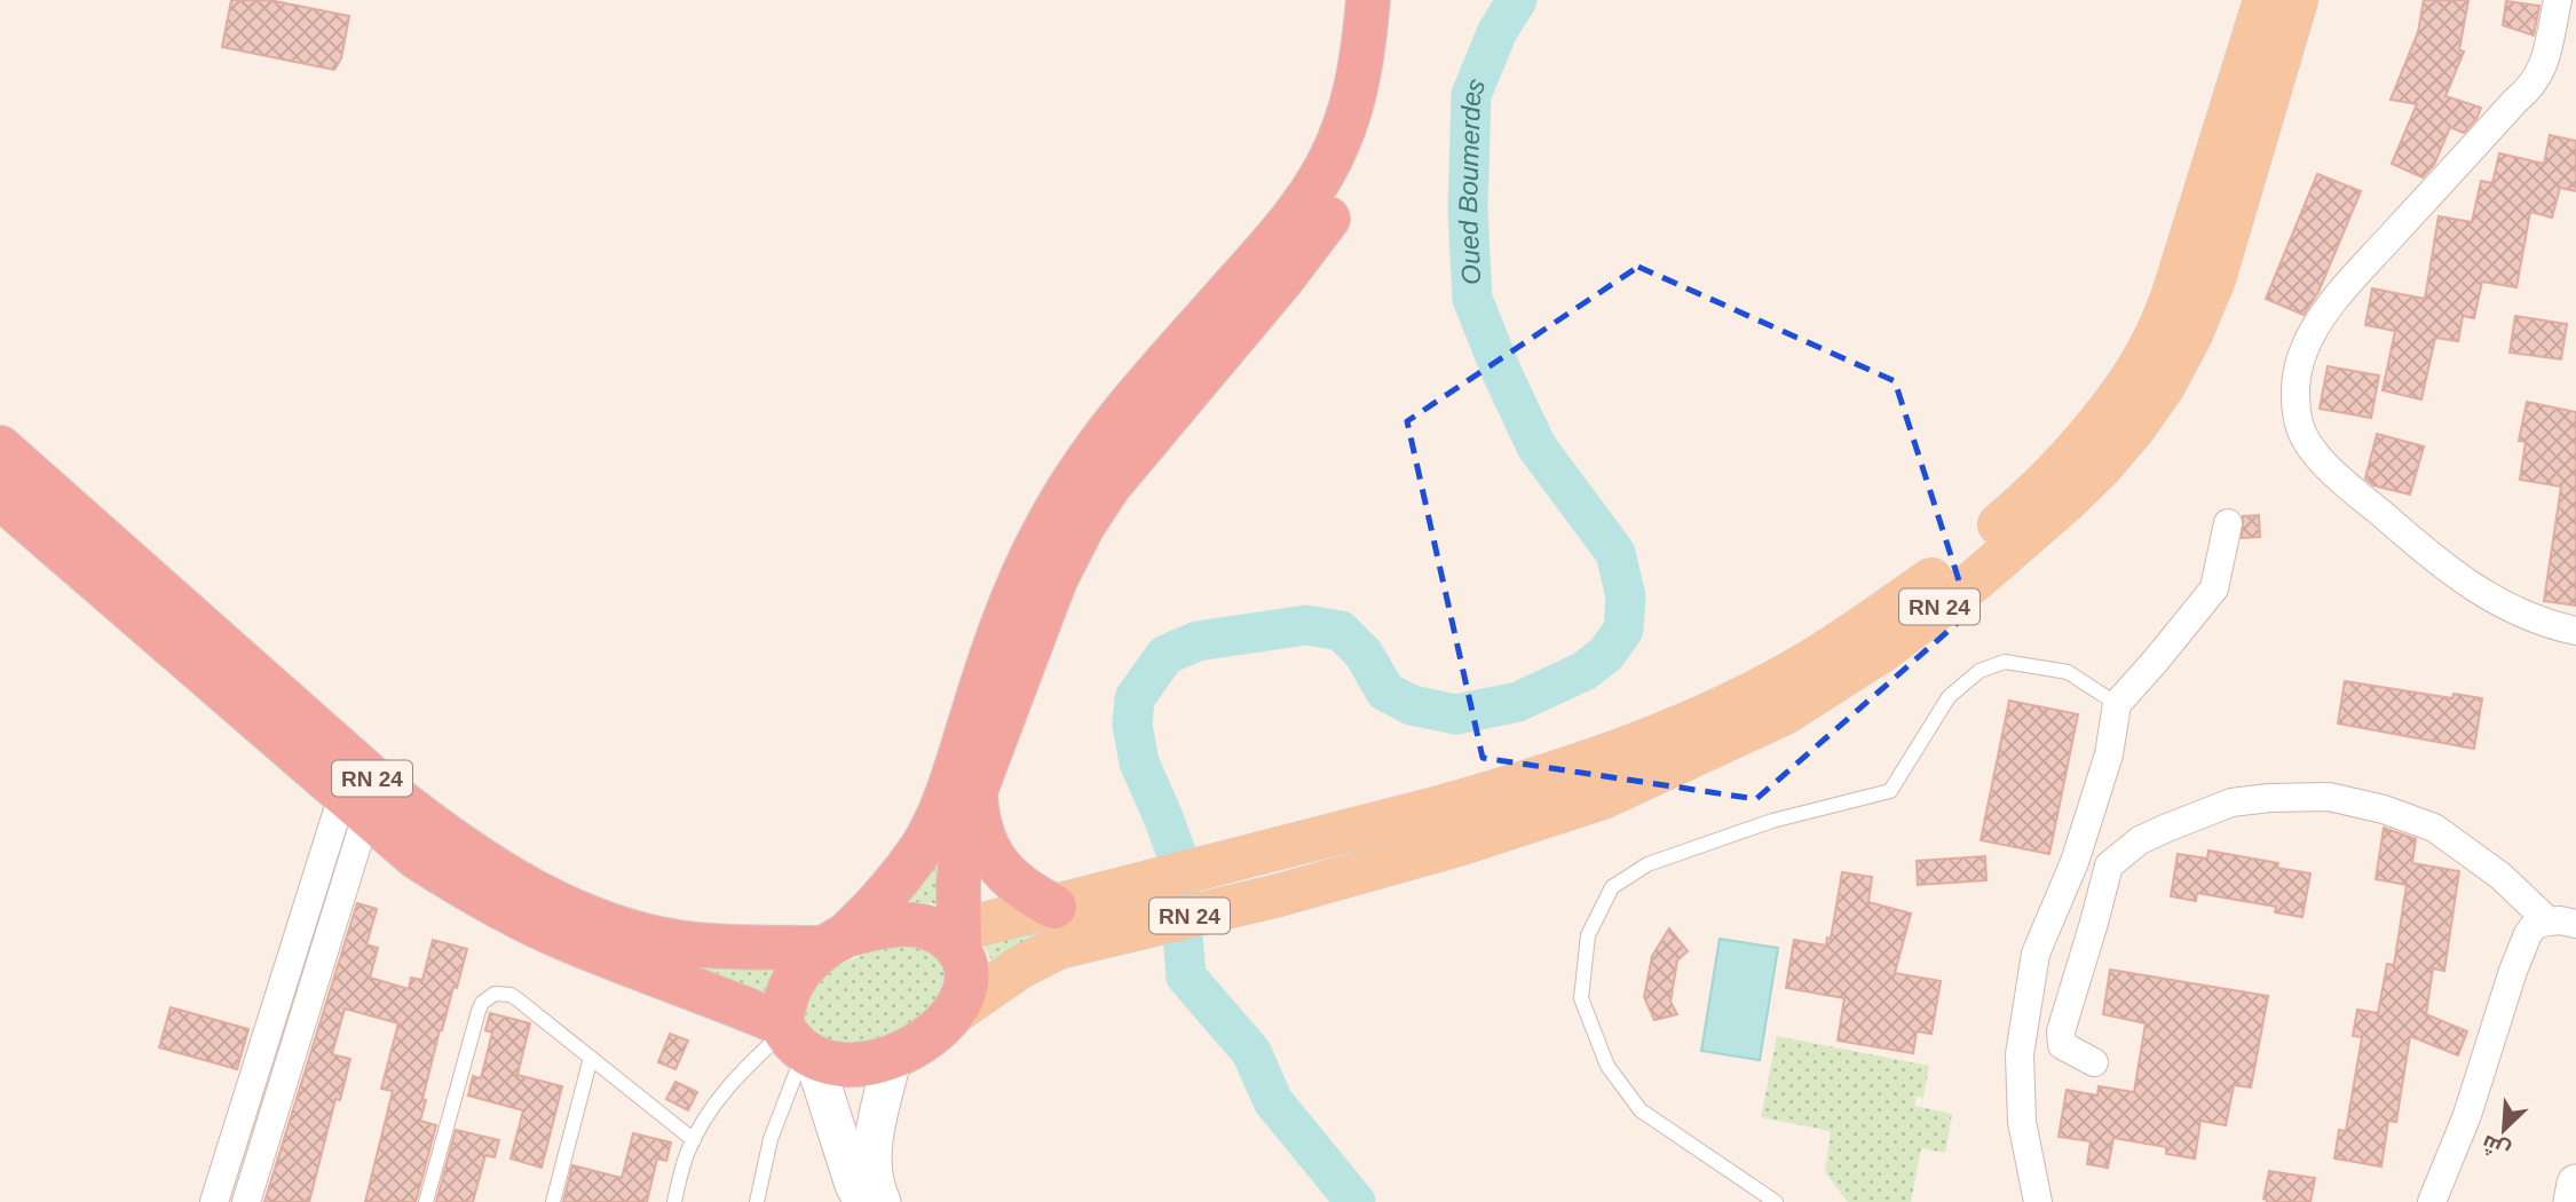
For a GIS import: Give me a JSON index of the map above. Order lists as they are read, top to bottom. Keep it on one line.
{"streets":{"highway":["RN 24"]},"water":["Oued Boumerdes"],"north":"bottom left"}
